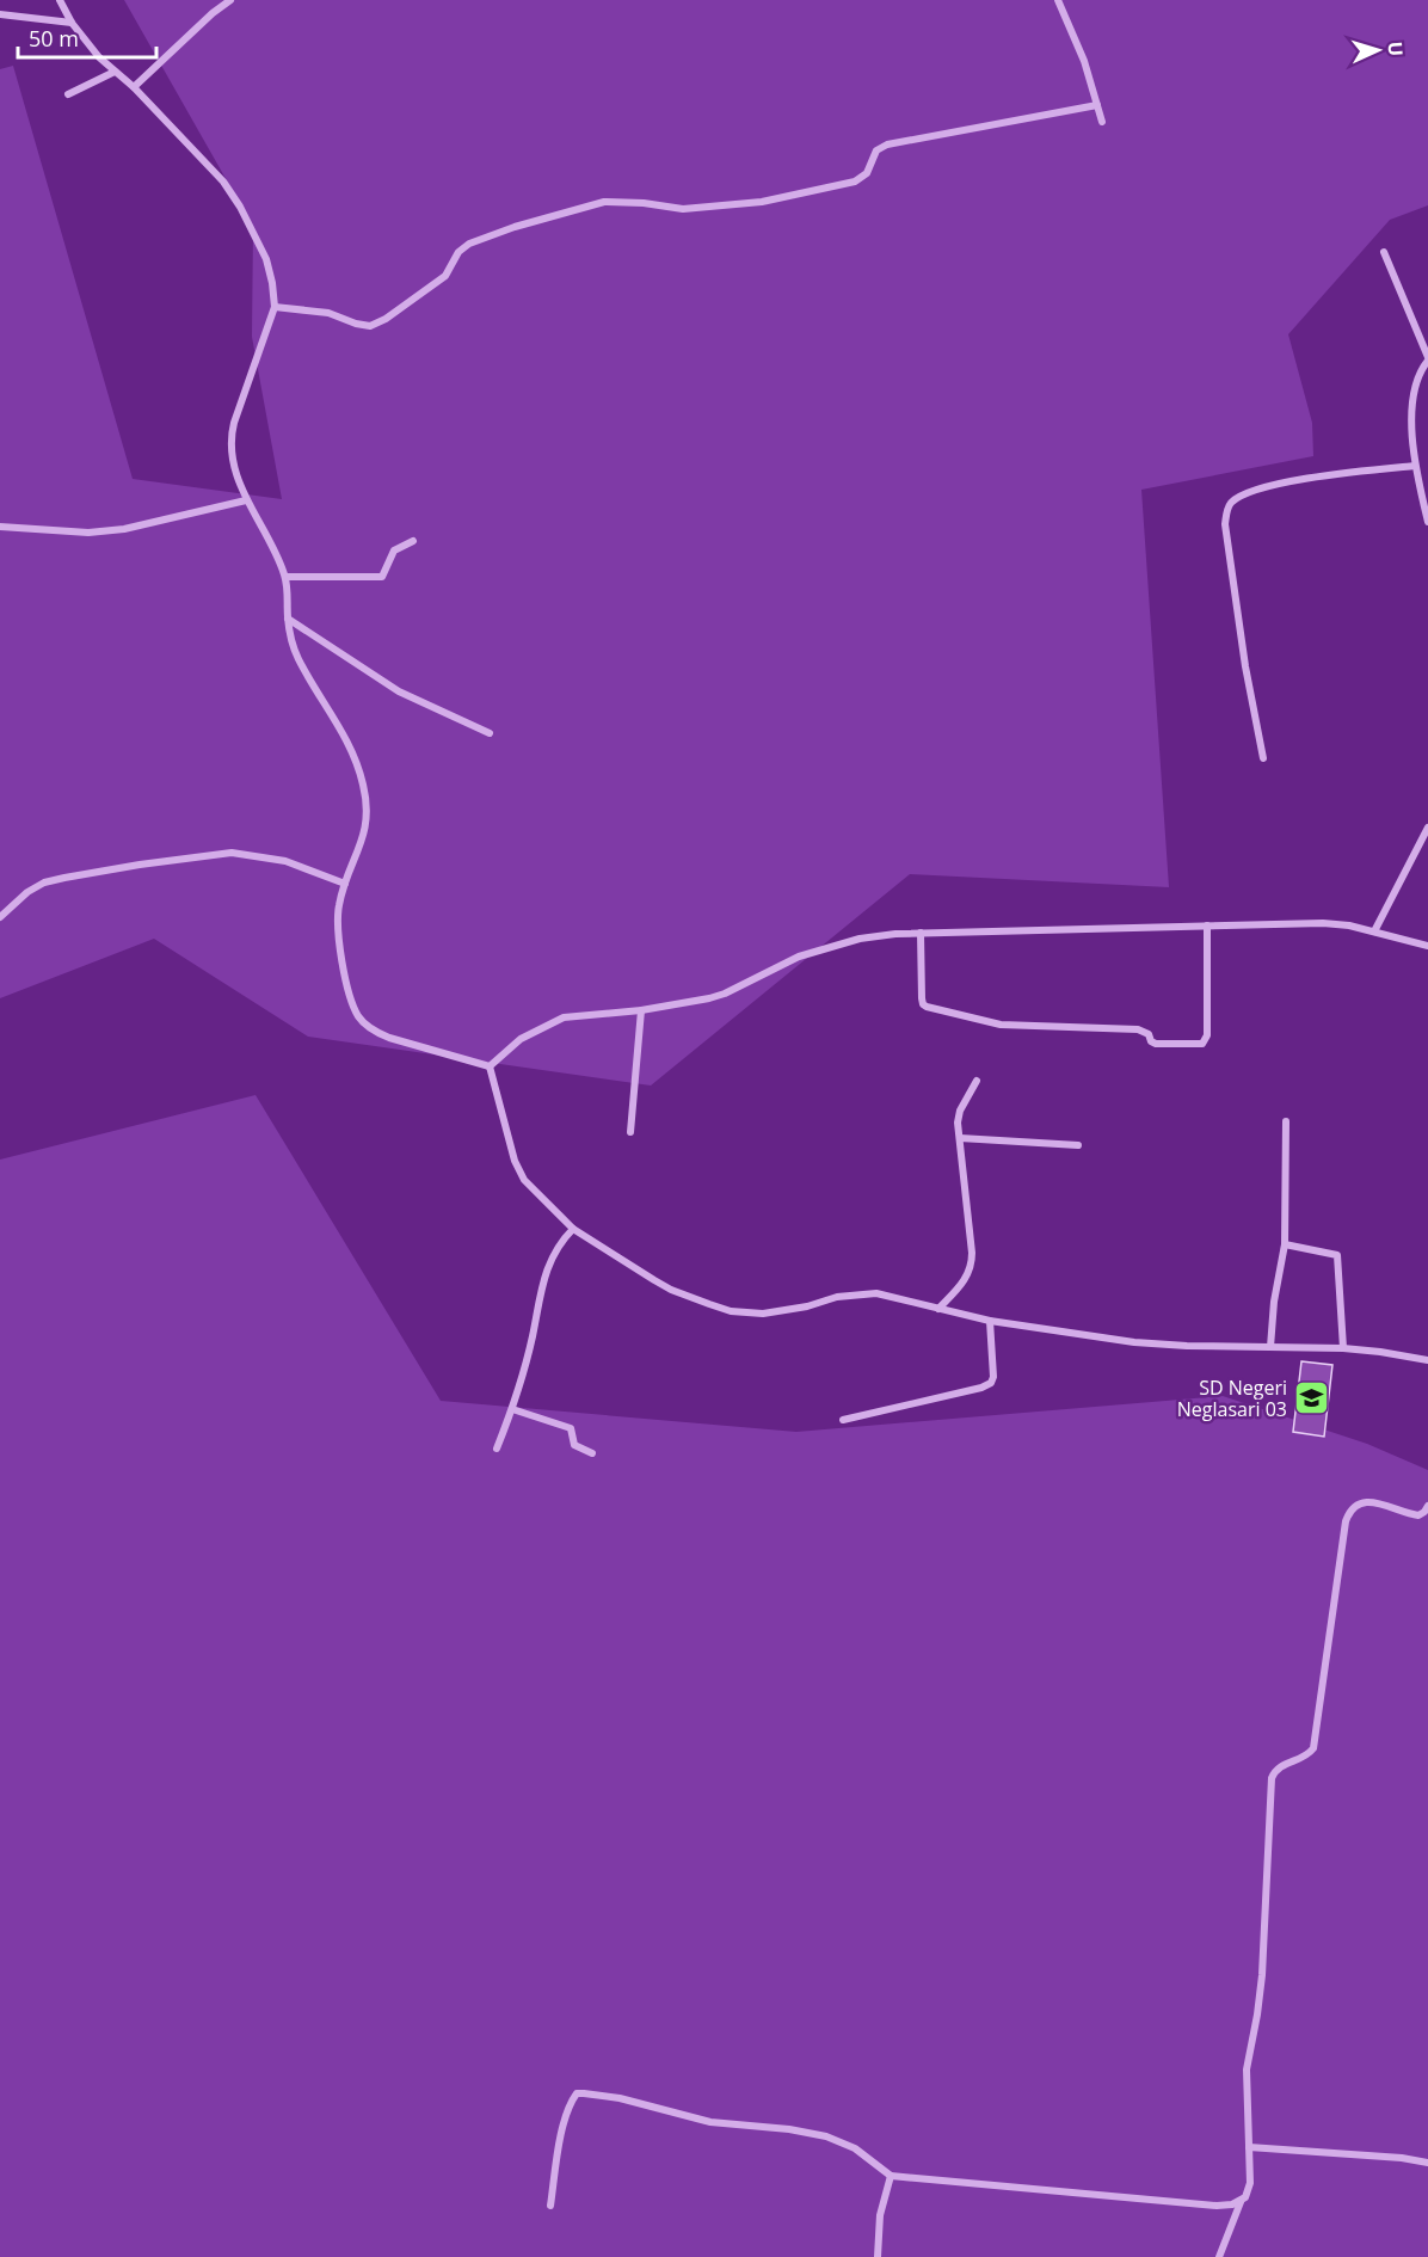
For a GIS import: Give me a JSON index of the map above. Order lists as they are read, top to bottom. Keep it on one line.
{"places":{"school or university":["SD Negeri Neglasari 03"]},"scale_bar":"50 m","north":"right"}
